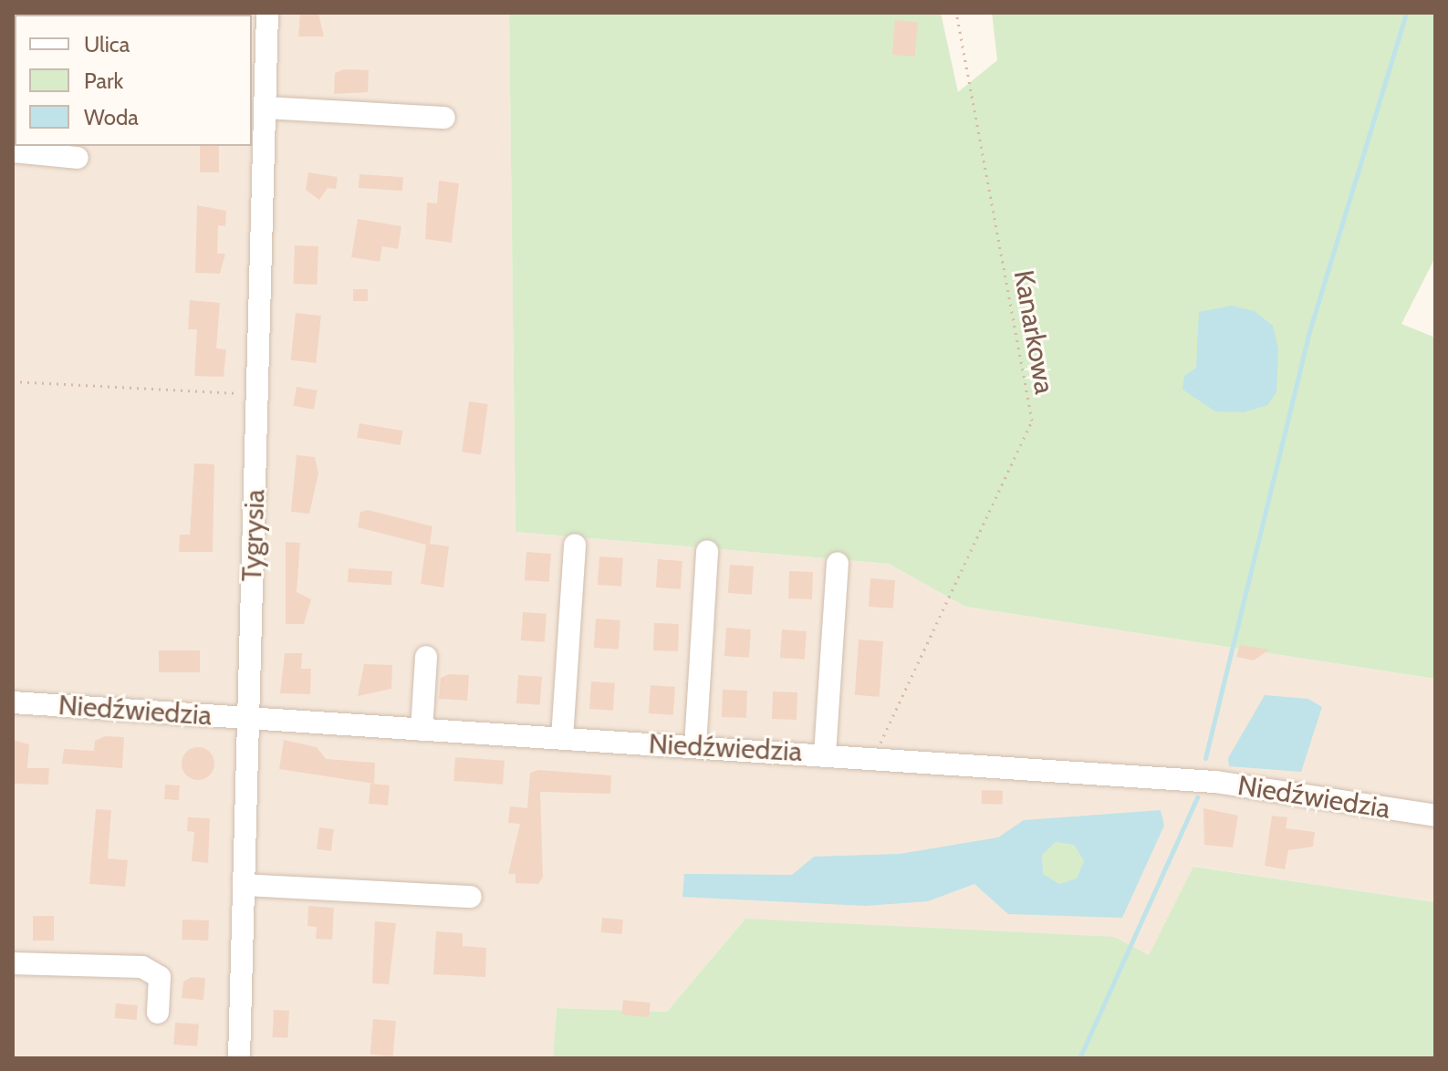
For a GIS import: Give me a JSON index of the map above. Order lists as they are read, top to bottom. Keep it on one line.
{"streets":{"street":["Tygrysia","Niedźwiedzia"],"path":["Kanarkowa"]},"crossings":[["Kanarkowa","Niedźwiedzia"],["Tygrysia","Niedźwiedzia"]],"legend":["Ulica","Park","Woda"]}
